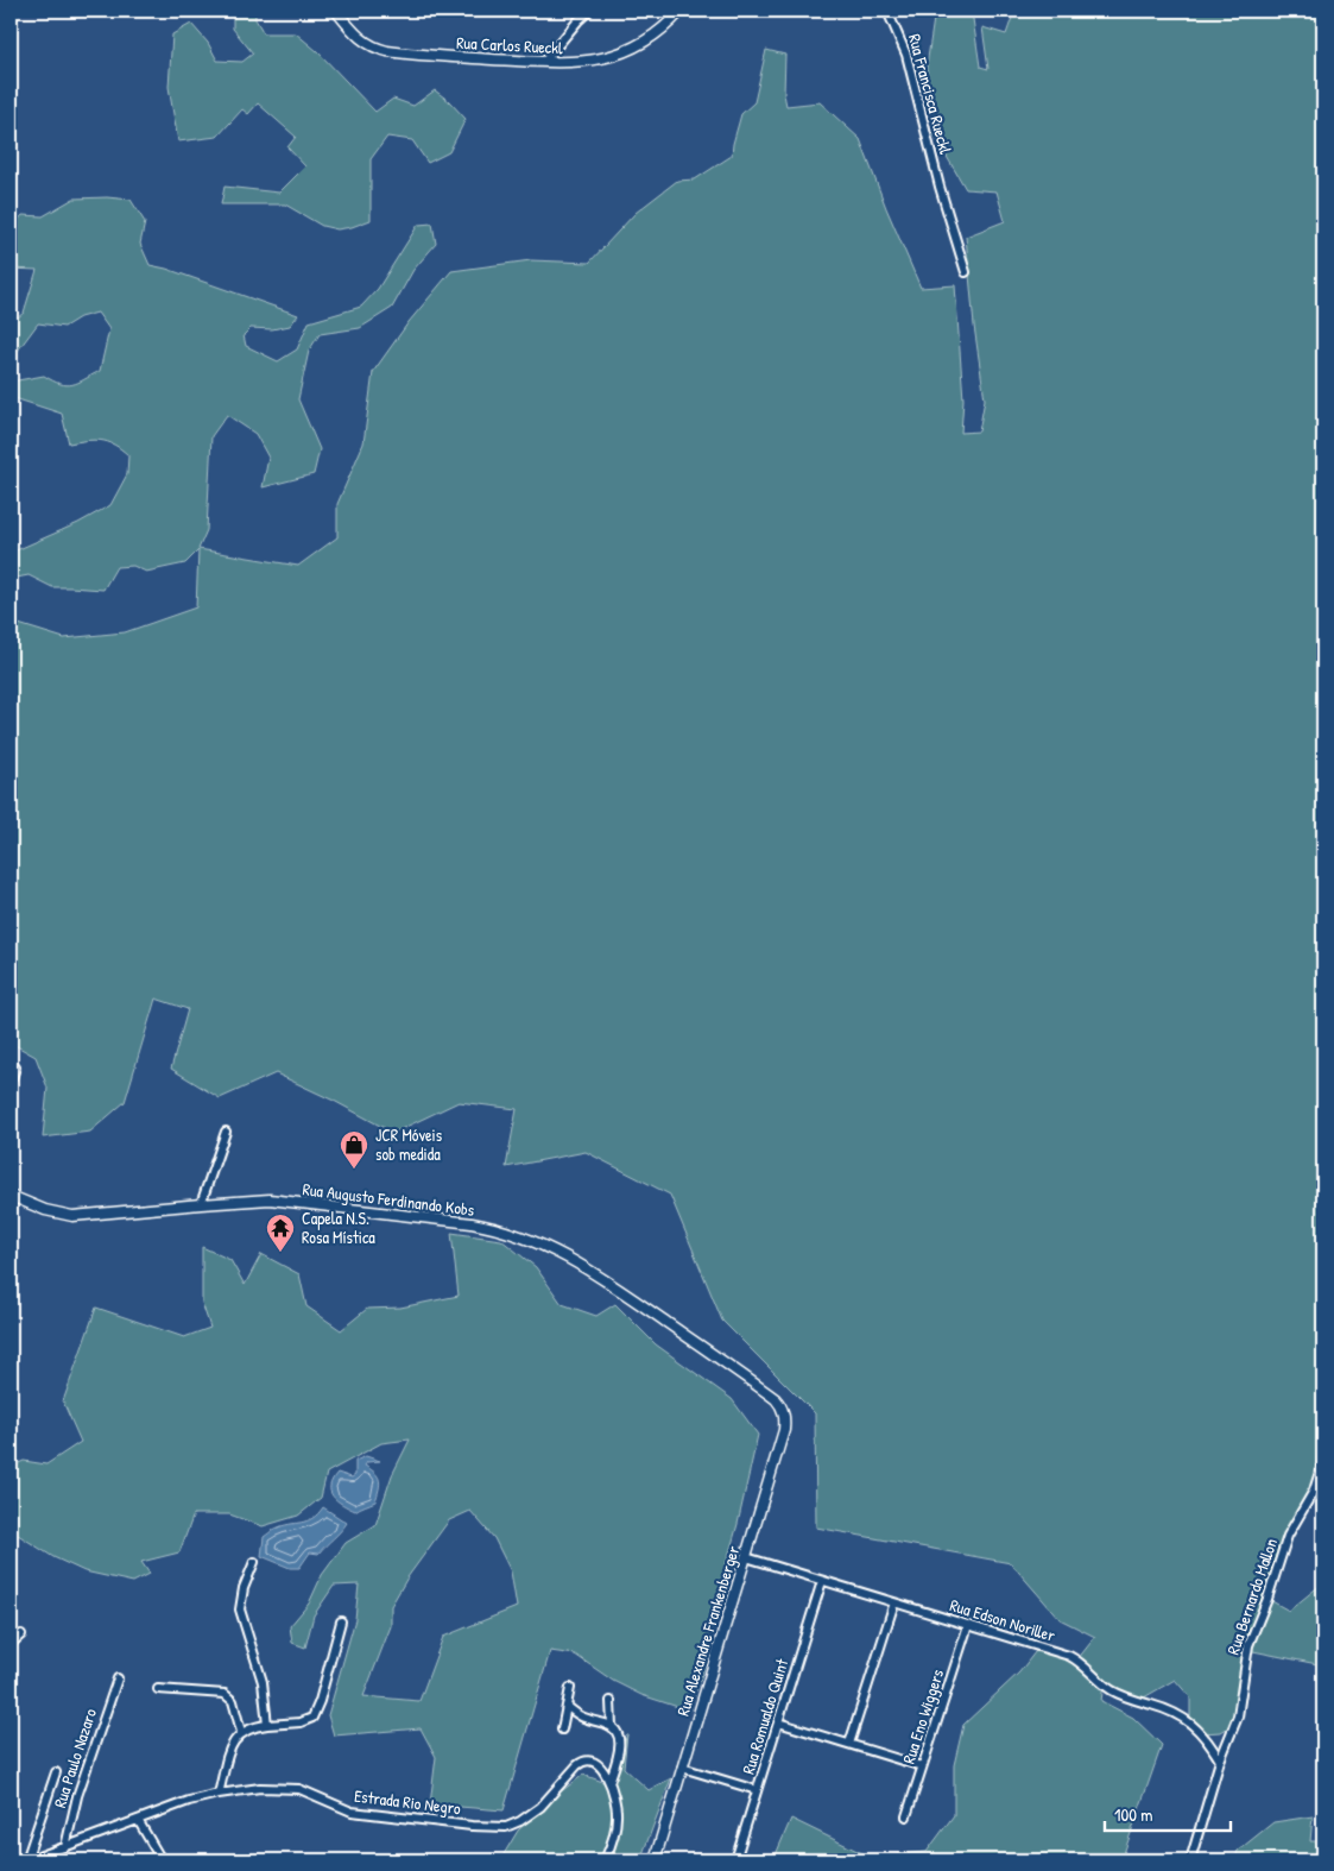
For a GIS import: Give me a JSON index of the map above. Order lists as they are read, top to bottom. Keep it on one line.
{"streets":{"street":["Rua Carlos Rueckl","Rua Francisca Rueckl","Rua Augusto Ferdinando Kobs","Rua Bernardo Mallon","Rua Edson Noriller","Rua Alexandre Frankenberger","Rua Romualdo Quint","Rua Eno Wiggers","Rua Paulo Nazaro","Estrada Rio Negro"]},"crossings":[["Rua Augusto Ferdinando Kobs","Rua Alexandre Frankenberger"],["Rua Bernardo Mallon","Rua Edson Noriller"],["Rua Edson Noriller","Rua Alexandre Frankenberger"],["Rua Edson Noriller","Rua Romualdo Quint"],["Rua Edson Noriller","Rua Eno Wiggers"],["Rua Paulo Nazaro","Estrada Rio Negro"]],"places":{"shop":["JCR Móveis sob medida"],"temple":["Capela N.S. Rosa Mística"]},"scale_bar":"100 m"}
